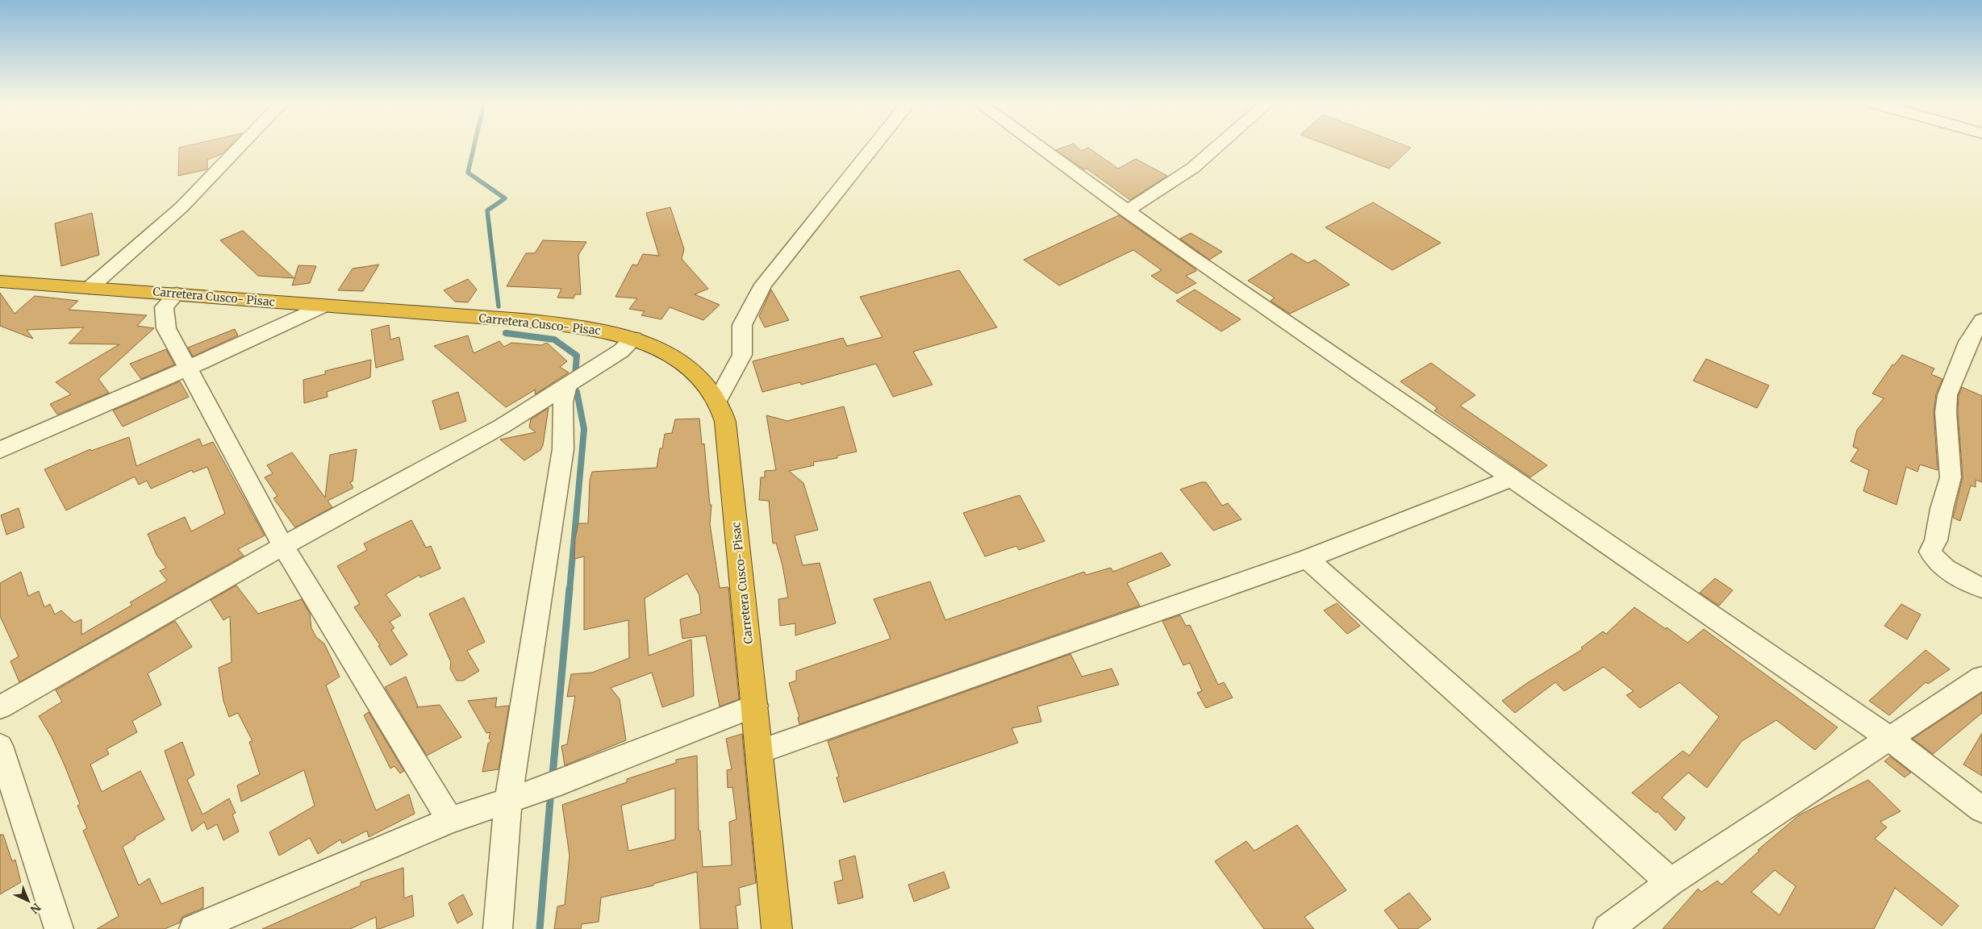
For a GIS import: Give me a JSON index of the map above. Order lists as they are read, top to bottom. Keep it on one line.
{"streets":{"highway":["Carretera Cusco- Pisac"]},"north":"bottom right"}
